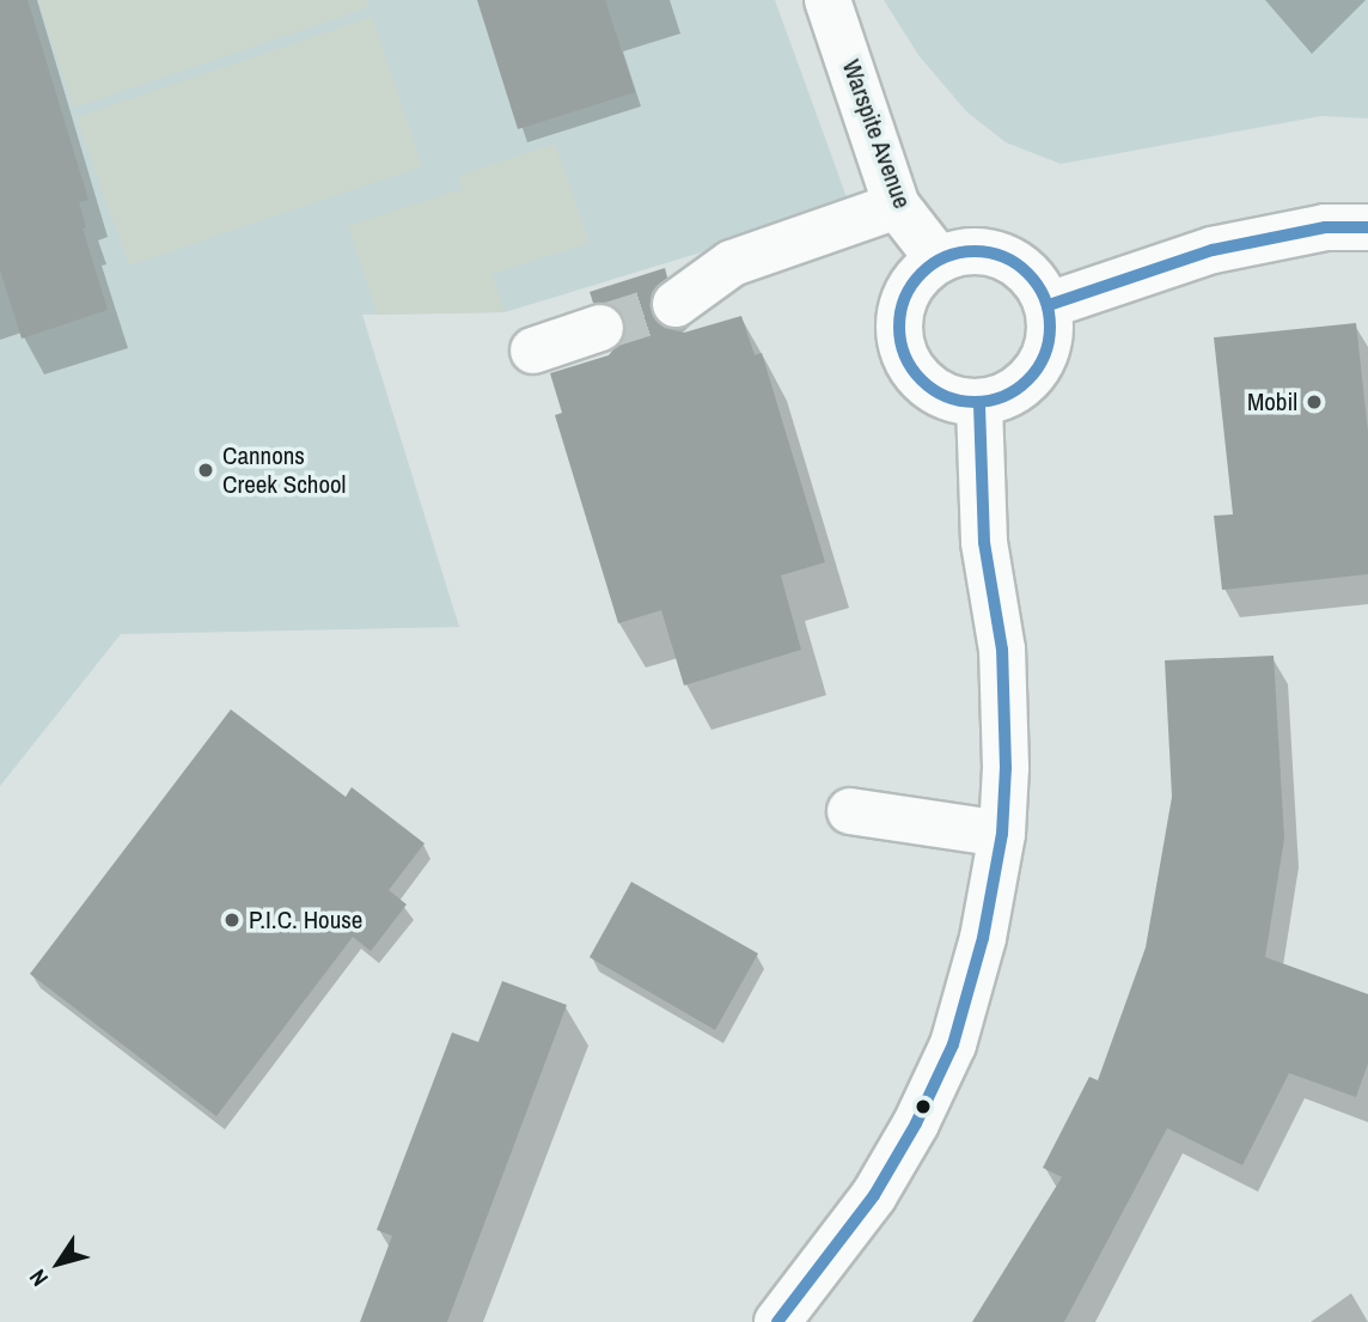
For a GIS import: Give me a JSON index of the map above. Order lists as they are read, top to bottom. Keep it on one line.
{"streets":{"main road":["Warspite Avenue"]},"places":["Mobil","Cannons Creek School","P.I.C. House"],"north":"bottom left"}
